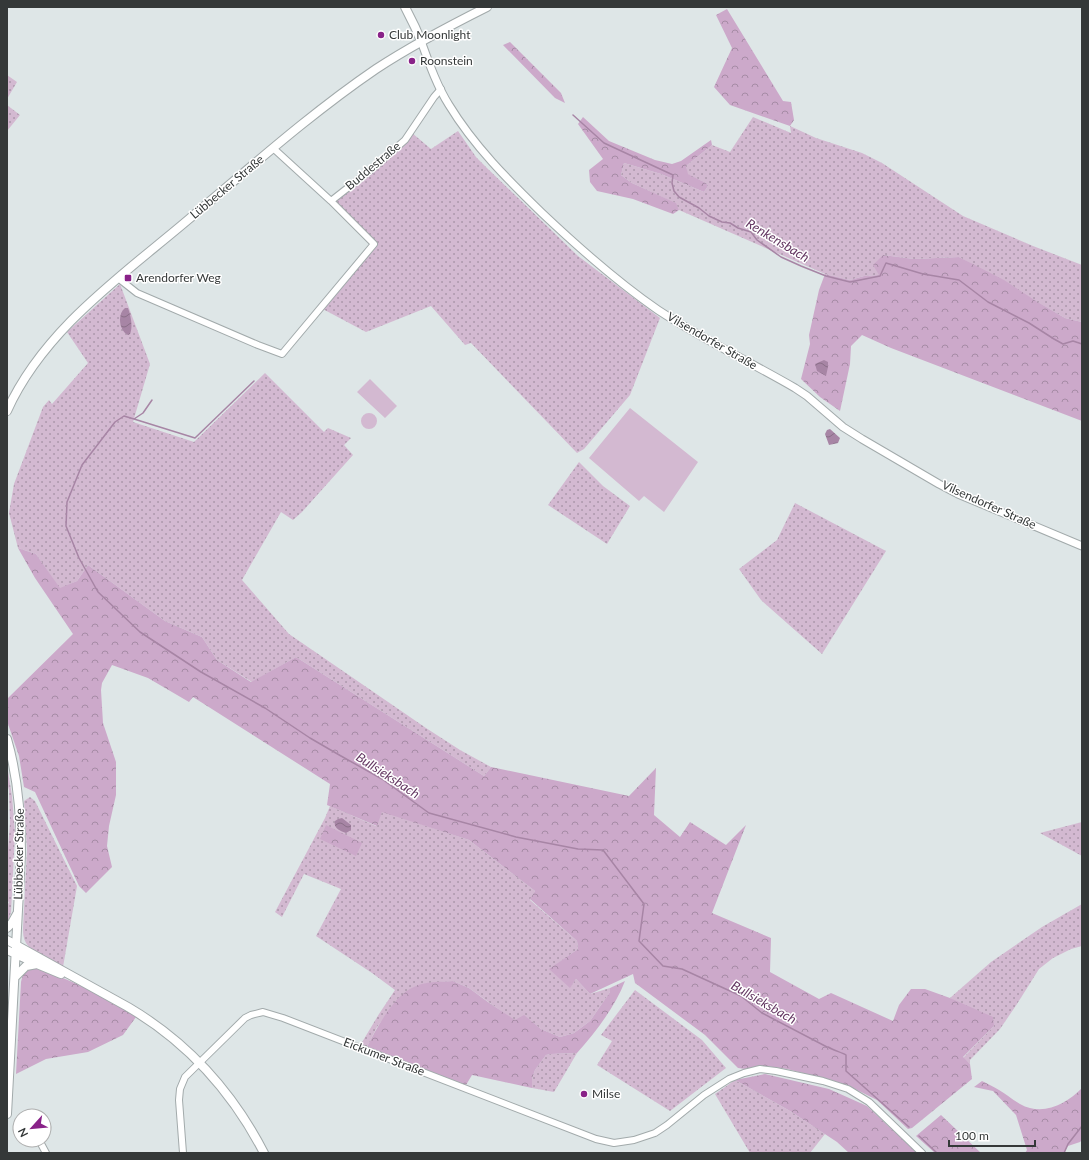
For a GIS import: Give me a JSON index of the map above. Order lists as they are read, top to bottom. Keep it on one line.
{"streets":{"main road":["Lübbecker Straße"],"street":["Buddestraße","Vilsendorfer Straße","Eickumer Straße"]},"crossings":[["Buddestraße","Vilsendorfer Straße"],["Lübbecker Straße","Vilsendorfer Straße"]],"water":["Renkensbach","Bullsieksbach"],"places":{"other":["Club Moonlight","Roonstein","Milse"],"transit":["Arendorfer Weg"]},"scale_bar":"100 m","north":"bottom left"}
